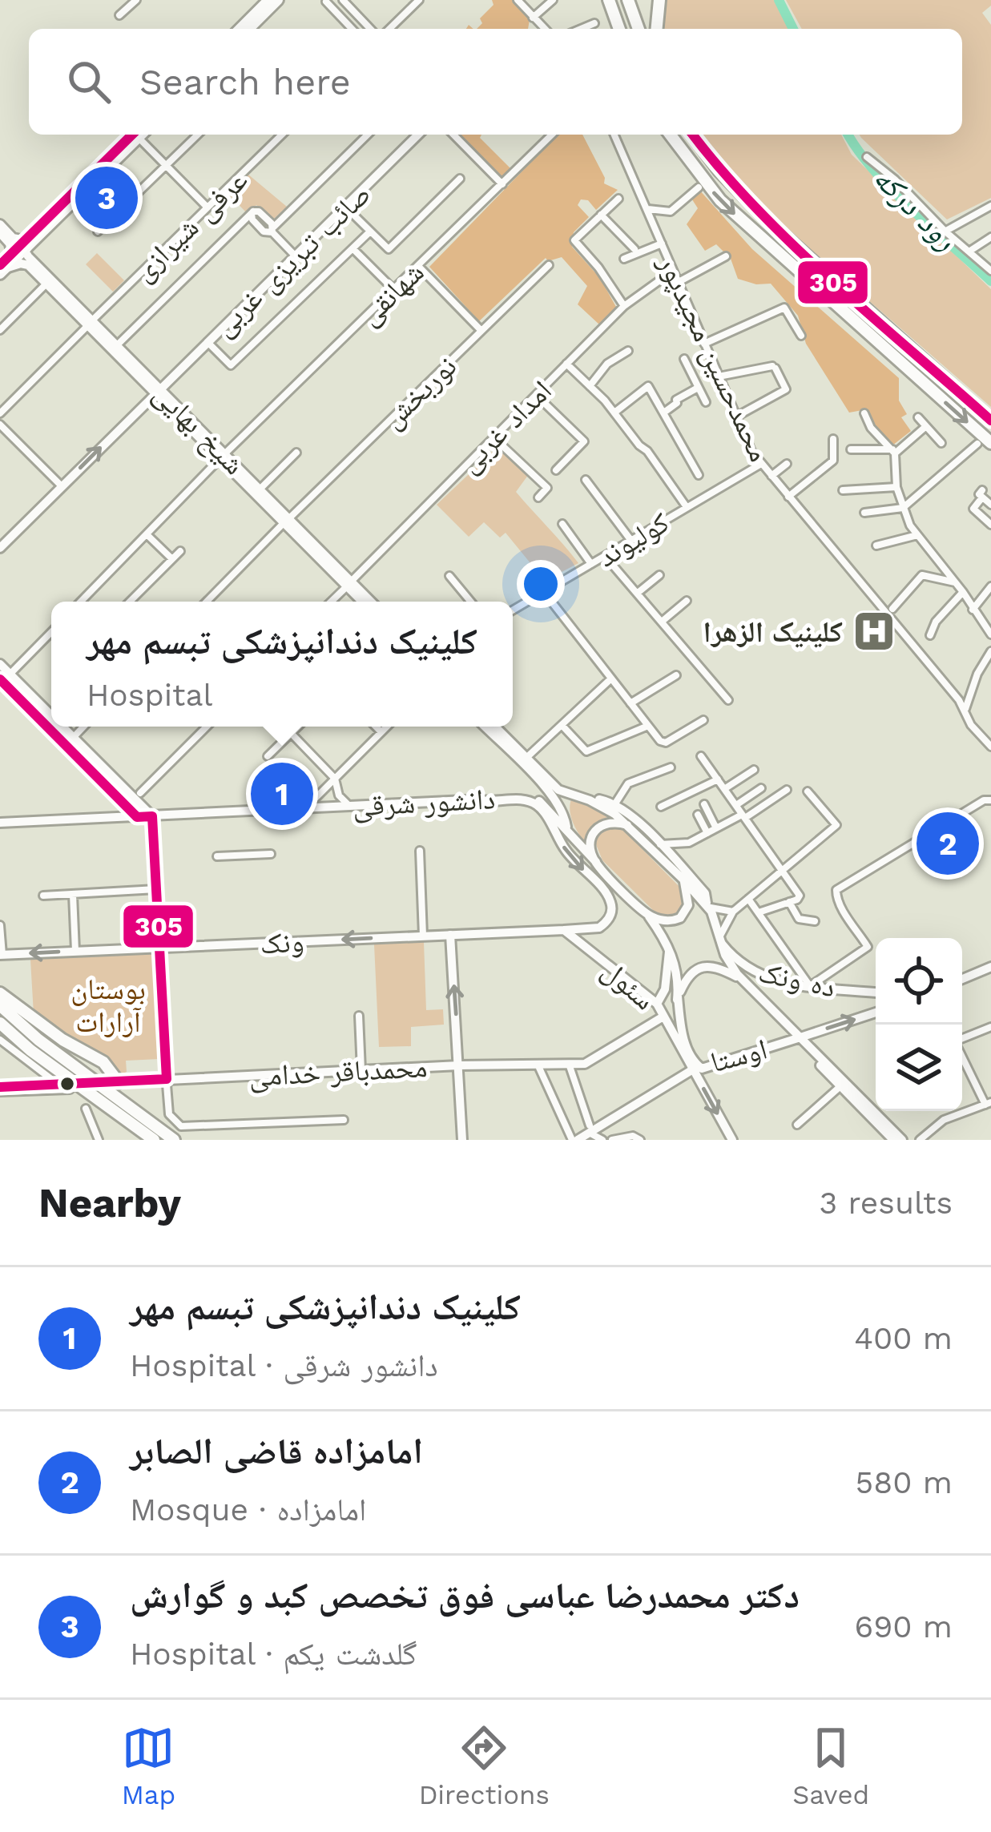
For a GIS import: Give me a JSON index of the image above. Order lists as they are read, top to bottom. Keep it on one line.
{"streets":{"main road":["صائب تبریزی غربی","شیخ بهایی","دانشور شرقی","ونک","ده ونک","سئول","اوستا","محمدباقر خدامی"],"street":["عرفی شیرازی","شهانقی","محمدحسین مجیدپور","نوربخش","امداد غربی","کولیوند"]},"crossings":[["عرفی شیرازی","شیخ بهایی"],["صائب تبریزی غربی","شیخ بهایی"],["شهانقی","شیخ بهایی"],["محمدحسین مجیدپور","کولیوند"],["نوربخش","شیخ بهایی"],["امداد غربی","شیخ بهایی"],["دانشور شرقی","ونک"],["ونک","سئول"],["سئول","اوستا"],["سئول","محمدباقر خدامی"]],"water":["رود درکه"],"parks":["بوستان آرارات"],"places":{"hospital":["کلینیک الزهرا"]},"lines":["transit line 305"],"page":{"search":"Search here","pins":["3","1","2"],"popup":["کلینیک دندانپزشکی تبسم مهر","Hospital"],"heading":["Nearby","3 results"],"list":[{"mark":"1","name":"کلینیک دندانپزشکی تبسم مهر","note":"Hospital · دانشور شرقی","value":"400 m"},{"mark":"2","name":"امامزاده قاضی الصابر","note":"Mosque · امامزاده","value":"580 m"},{"mark":"3","name":"دکتر محمدرضا عباسی فوق تخصص کبد و گوارش","note":"Hospital · گلدشت یکم","value":"690 m"}],"nav":["Map","Directions","Saved"]}}
